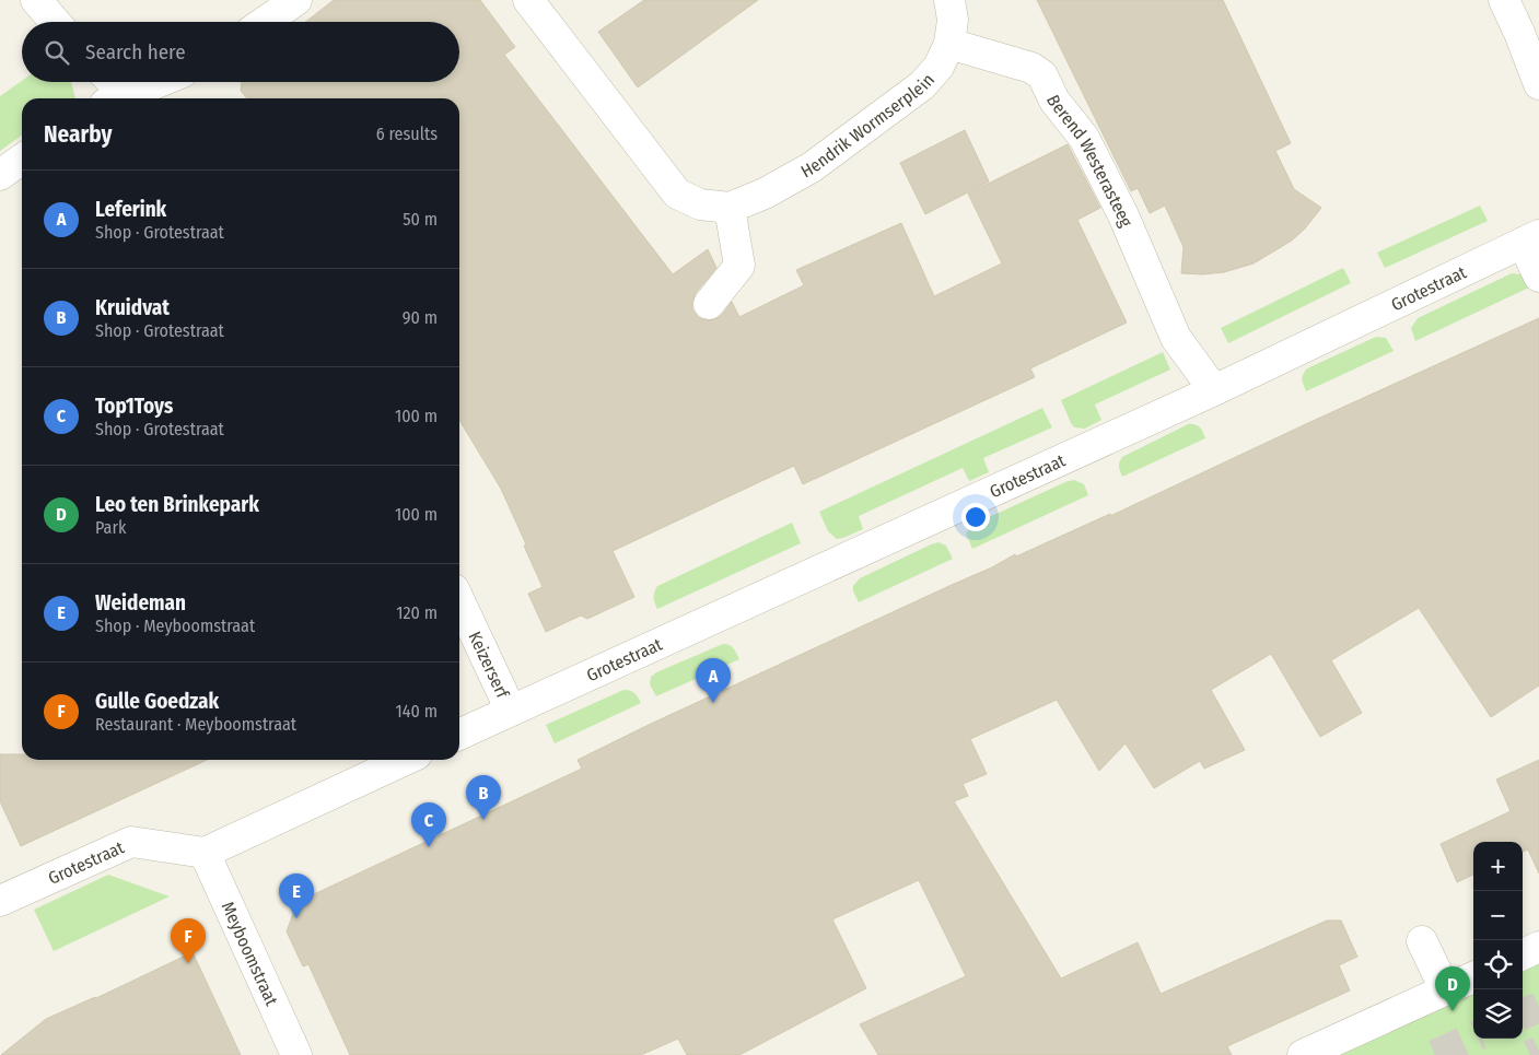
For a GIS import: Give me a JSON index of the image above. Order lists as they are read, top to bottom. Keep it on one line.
{"streets":{"street":["Hendrik Wormserplein","Berend Westerasteeg","Grotestraat","Keizerserf","Meyboomstraat"]},"crossings":[["Hendrik Wormserplein","Berend Westerasteeg"],["Berend Westerasteeg","Grotestraat"],["Grotestraat","Keizerserf"],["Grotestraat","Meyboomstraat"]],"page":{"search":"Search here","heading":["Nearby","6 results"],"list":[{"mark":"A","name":"Leferink","note":"Shop · Grotestraat","value":"50 m"},{"mark":"B","name":"Kruidvat","note":"Shop · Grotestraat","value":"90 m"},{"mark":"C","name":"Top1Toys","note":"Shop · Grotestraat","value":"100 m"},{"mark":"D","name":"Leo ten Brinkepark","note":"Park","value":"100 m"},{"mark":"E","name":"Weideman","note":"Shop · Meyboomstraat","value":"120 m"},{"mark":"F","name":"Gulle Goedzak","note":"Restaurant · Meyboomstraat","value":"140 m"}],"pins":["A","B","C","E","F","D"],"map_buttons":["+","−"]}}
